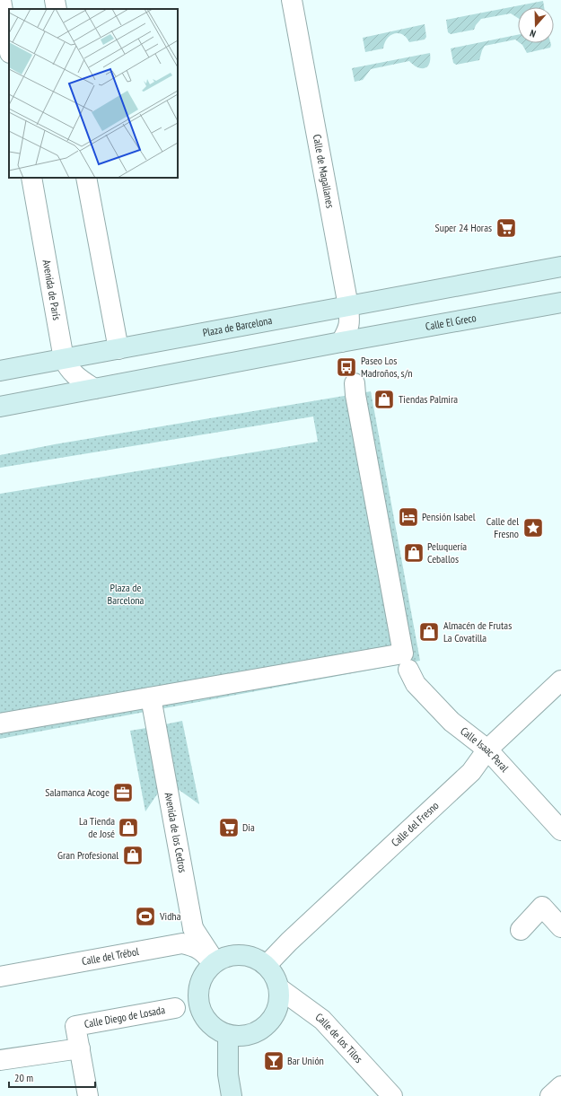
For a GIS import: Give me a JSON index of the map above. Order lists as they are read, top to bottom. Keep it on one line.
{"streets":{"main road":["Calle El Greco","Plaza de Barcelona"],"street":["Calle de Magallanes","Avenida de París","Calle Isaac Peral","Calle del Fresno","Avenida de los Cedros","Calle del Trébol","Calle Diego de Losada","Calle de los Tilos"]},"crossings":[["Calle de Magallanes","Calle El Greco"],["Calle de Magallanes","Plaza de Barcelona"],["Avenida de París","Plaza de Barcelona"],["Calle Isaac Peral","Calle del Fresno"],["Calle del Fresno","Avenida de los Cedros"],["Calle del Fresno","Calle del Trébol"],["Calle del Fresno","Calle de los Tilos"],["Avenida de los Cedros","Calle del Trébol"],["Avenida de los Cedros","Calle de los Tilos"],["Calle del Trébol","Calle de los Tilos"]],"parks":["Plaza de Barcelona"],"places":{"supermarket":["Super 24 Horas","Dia"],"bus stop":["Paseo Los Madroños, s/n"],"shop":["Tiendas Palmira","Peluquería Ceballos","Almacén de Frutas La Covatilla","La Tienda de José","Gran Profesional"],"hotel":["Pensión Isabel"],"place":["Calle del Fresno"],"office":["Salamanca Acoge"],"sports":["Vidha"],"bar":["Bar Unión"]},"scale_bar":"20 m","north":"bottom"}
